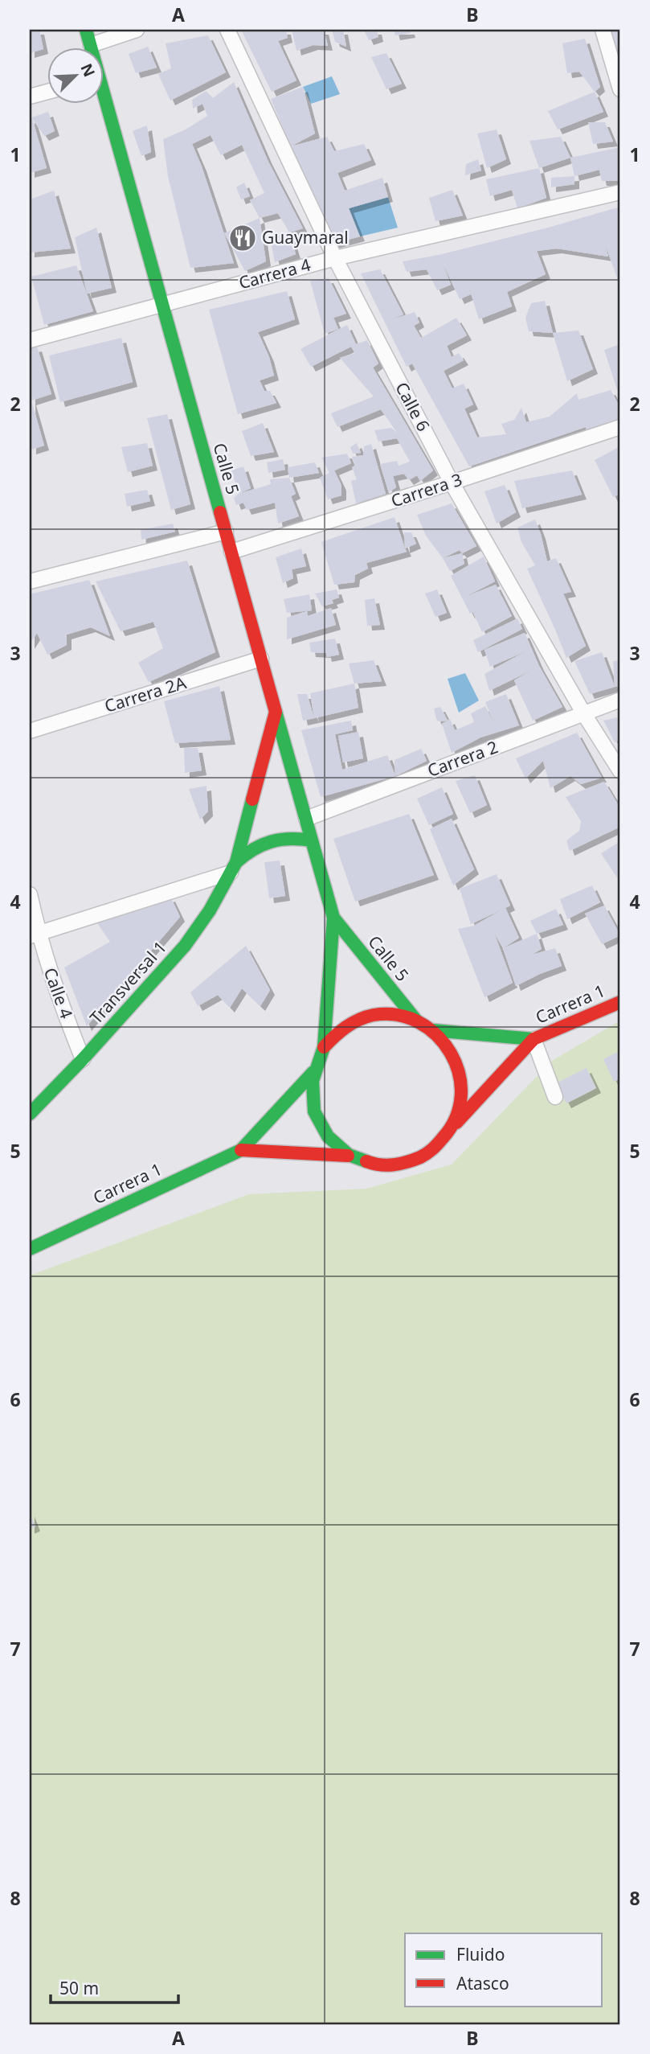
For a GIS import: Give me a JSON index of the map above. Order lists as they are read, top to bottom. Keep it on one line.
{"streets":{"main road":["Calle 5","Transversal 1","Carrera 1"],"street":["Carrera 4","Calle 6","Carrera 3","Carrera 2A","Carrera 2","Calle 4"]},"crossings":[["Carrera 4","Calle 6"],["Carrera 4","Calle 5"],["Calle 6","Carrera 3"],["Calle 6","Carrera 2"],["Calle 5","Carrera 3"],["Calle 5","Carrera 2A"],["Calle 5","Carrera 2"],["Calle 5","Transversal 1"],["Calle 5","Carrera 1"],["Transversal 1","Calle 4"]],"places":{"restaurant":["Guaymaral"]},"legend":["Fluido","Atasco"],"scale_bar":"50 m","north":"top right","grid":{"columns":["A","B"],"rows":["1","2","3","4","5","6","7","8"]}}
